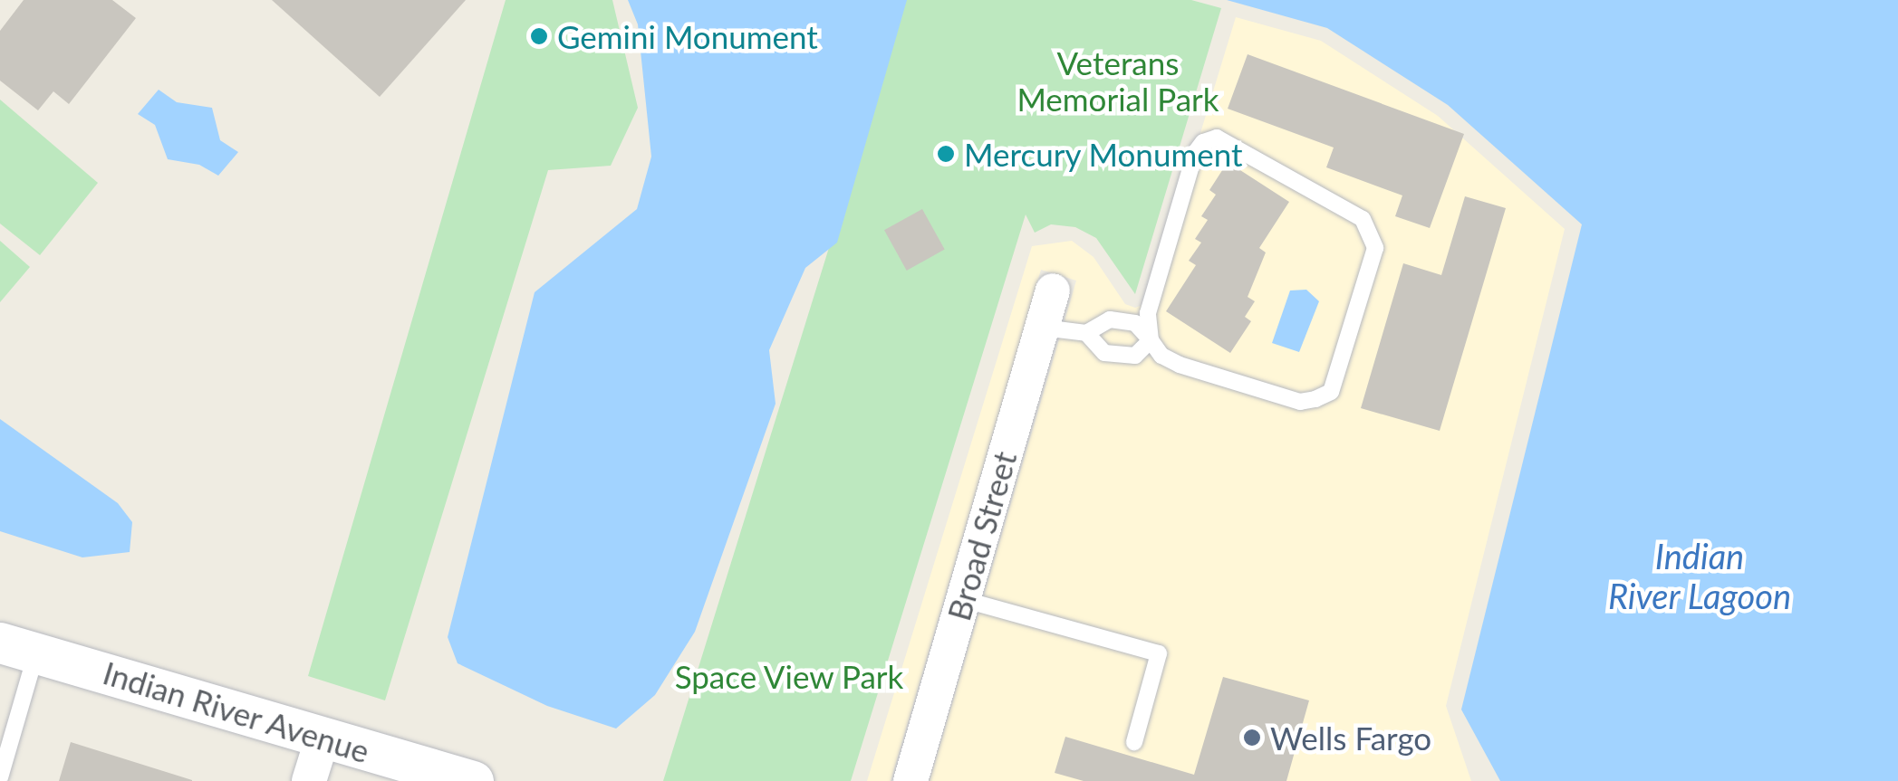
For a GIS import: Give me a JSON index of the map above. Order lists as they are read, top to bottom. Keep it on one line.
{"streets":{"street":["Broad Street","Indian River Avenue"]},"water":["Indian River Lagoon"],"parks":["Veterans Memorial Park","Space View Park"],"places":["Gemini Monument","Mercury Monument","Wells Fargo"]}
